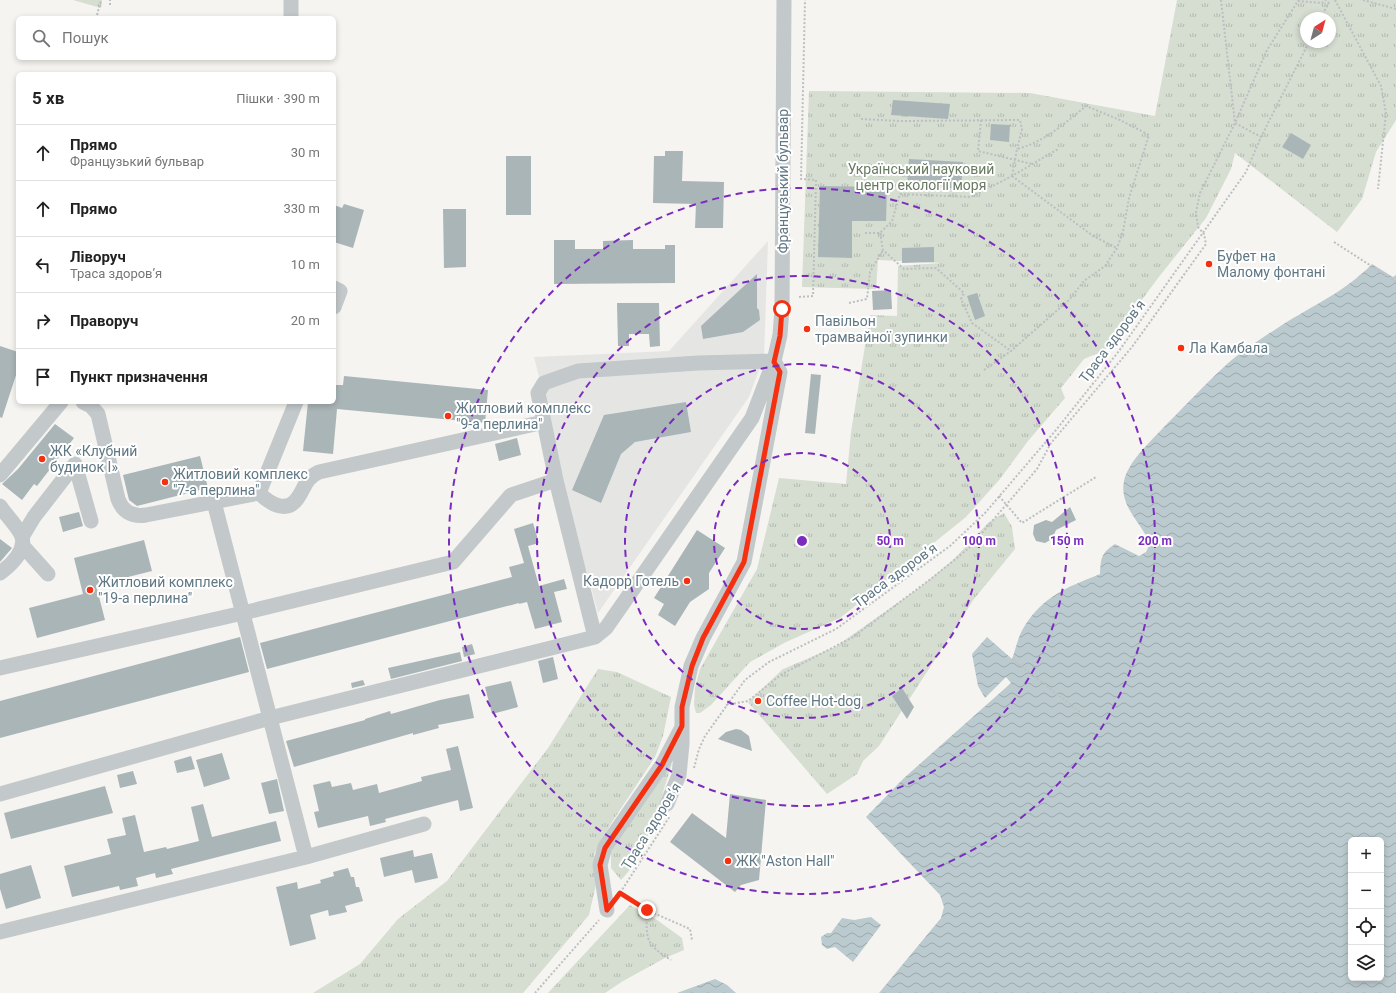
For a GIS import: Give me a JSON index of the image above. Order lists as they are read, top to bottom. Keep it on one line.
{"streets":{"street":["Французький бульвар"],"path":["Траса здоров’я"]},"parks":["Український науковий центр екології моря"],"places":["Буфет на Малому фонтані","Павільон трамвайної зупинки","Ла Камбала","Житловий комплекс \"9-а перлина\"","ЖК «Клубний будинок I»","Житловий комплекс \"7-а перлина\"","Кадорр Готель","Житловий комплекс \"19-а перлина\"","Coffee Hot-dog","ЖК \"Aston Hall\""],"north":"top right","page":{"search":"Пошук","heading":["5 хв","Пішки · 390 m"],"list":[["Прямо","Французький бульвар","30 m"],["Прямо","330 m"],["Ліворуч","Траса здоров’я","10 m"],["Праворуч","20 m"],"Пункт призначення"],"map_buttons":["+","−"]},"rings":["50 m","100 m","150 m","200 m"]}
